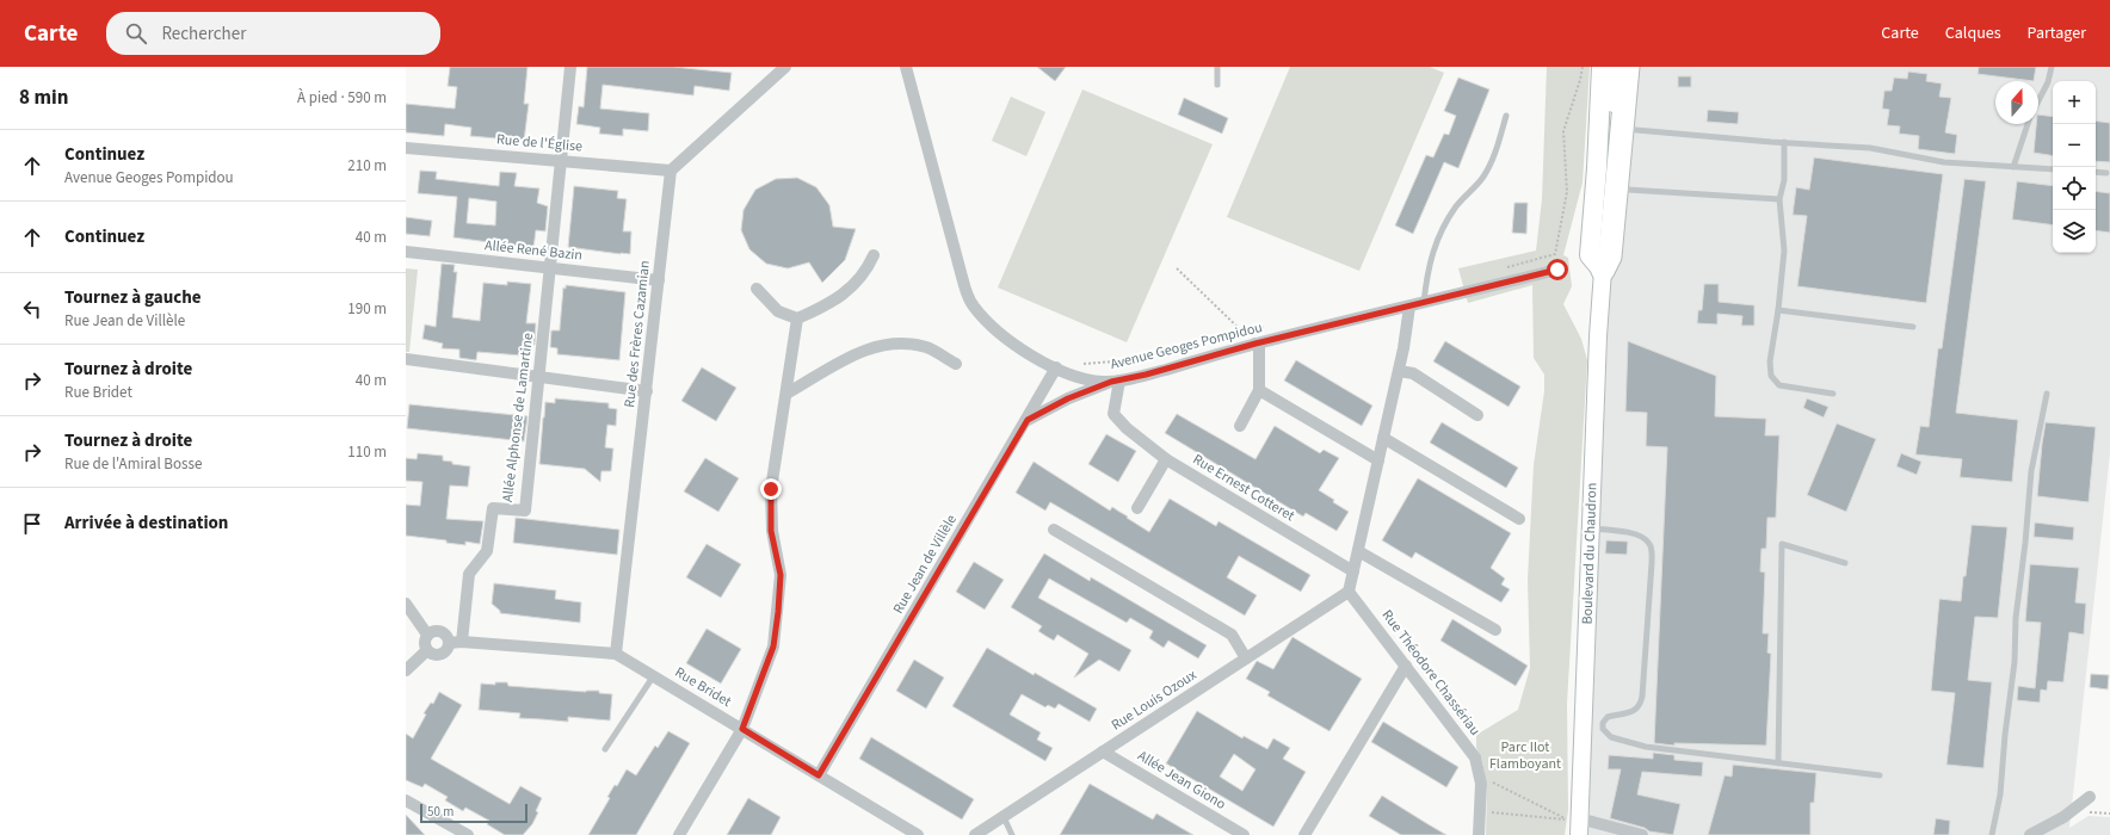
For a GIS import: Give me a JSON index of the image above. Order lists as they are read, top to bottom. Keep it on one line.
{"streets":{"main road":["Boulevard du Chaudron"],"street":["Rue de l'Église","Allée René Bazin","Rue des Frères Cazamian","Avenue Geoges Pompidou","Allée Alphonse de Lamartine","Rue Ernest Cotteret","Rue Jean de Villèle","Rue Théodore Chassériau","Rue Bridet","Rue Louis Ozoux","Allée Jean Giono"]},"crossings":[["Rue de l'Église","Rue des Frères Cazamian"],["Rue de l'Église","Allée Alphonse de Lamartine"],["Allée René Bazin","Rue des Frères Cazamian"],["Allée René Bazin","Allée Alphonse de Lamartine"],["Rue des Frères Cazamian","Rue Bridet"],["Avenue Geoges Pompidou","Rue Ernest Cotteret"],["Avenue Geoges Pompidou","Rue Jean de Villèle"],["Allée Alphonse de Lamartine","Rue Bridet"],["Rue Jean de Villèle","Rue Bridet"],["Rue Théodore Chassériau","Rue Louis Ozoux"],["Rue Louis Ozoux","Allée Jean Giono"]],"parks":["Parc Ilot Flamboyant"],"scale_bar":"50 m","north":"top","page":{"header":"Carte","search":"Rechercher","nav":["Carte","Calques","Partager"],"heading":["8 min","À pied · 590 m"],"map_buttons":["+","−"],"list":[["Continuez","Avenue Geoges Pompidou","210 m"],["Continuez","40 m"],["Tournez à gauche","Rue Jean de Villèle","190 m"],["Tournez à droite","Rue Bridet","40 m"],["Tournez à droite","Rue de l'Amiral Bosse","110 m"],"Arrivée à destination"],"scale":"50 m"}}
